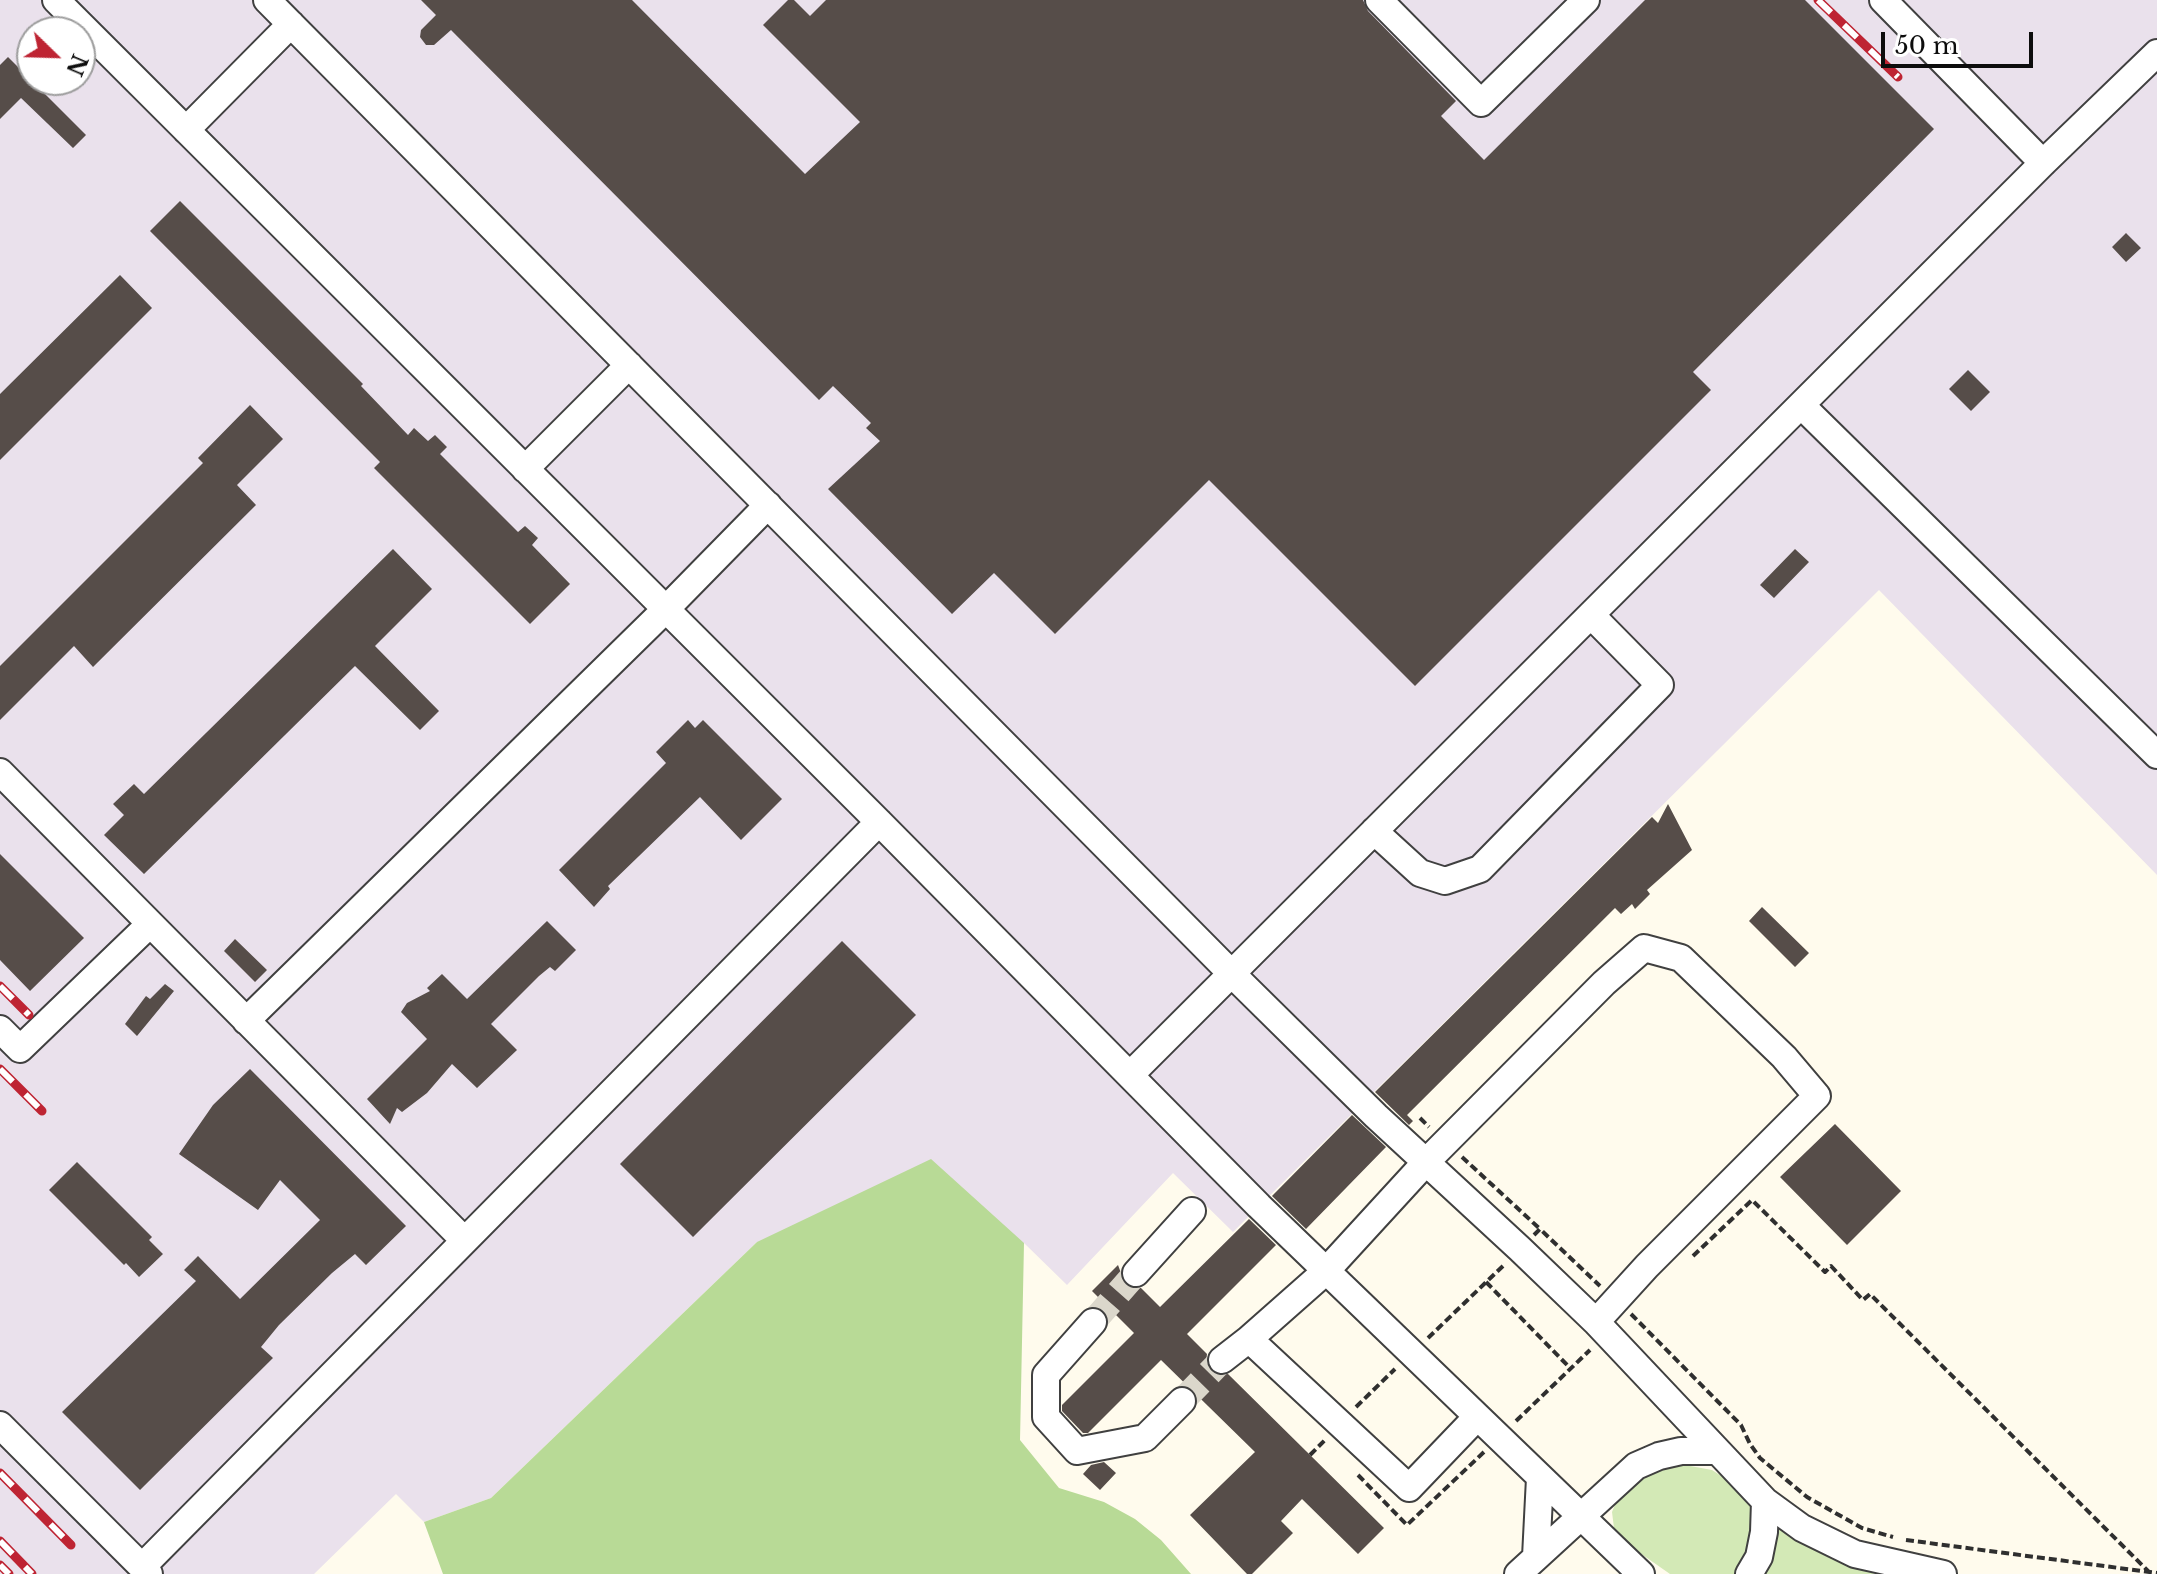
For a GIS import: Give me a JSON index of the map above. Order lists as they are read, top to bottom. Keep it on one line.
{"scale_bar":"50 m","north":"bottom right"}
